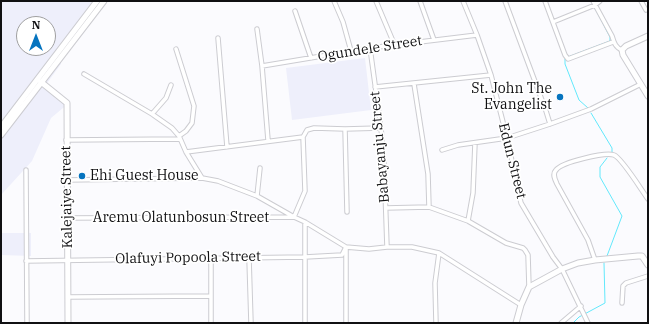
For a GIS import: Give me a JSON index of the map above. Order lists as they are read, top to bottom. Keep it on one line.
{"streets":{"street":["Ogundele Street","Babayanju Street","Edun Street","Kalejaiye Street","Aremu Olatunbosun Street","Olafuyi Popoola Street"]},"crossings":[["Ogundele Street","Babayanju Street"],["Ogundele Street","Edun Street"],["Kalejaiye Street","Aremu Olatunbosun Street"],["Kalejaiye Street","Olafuyi Popoola Street"]],"places":["St. John The Evangelist","Ehi Guest House"],"north":"top"}
